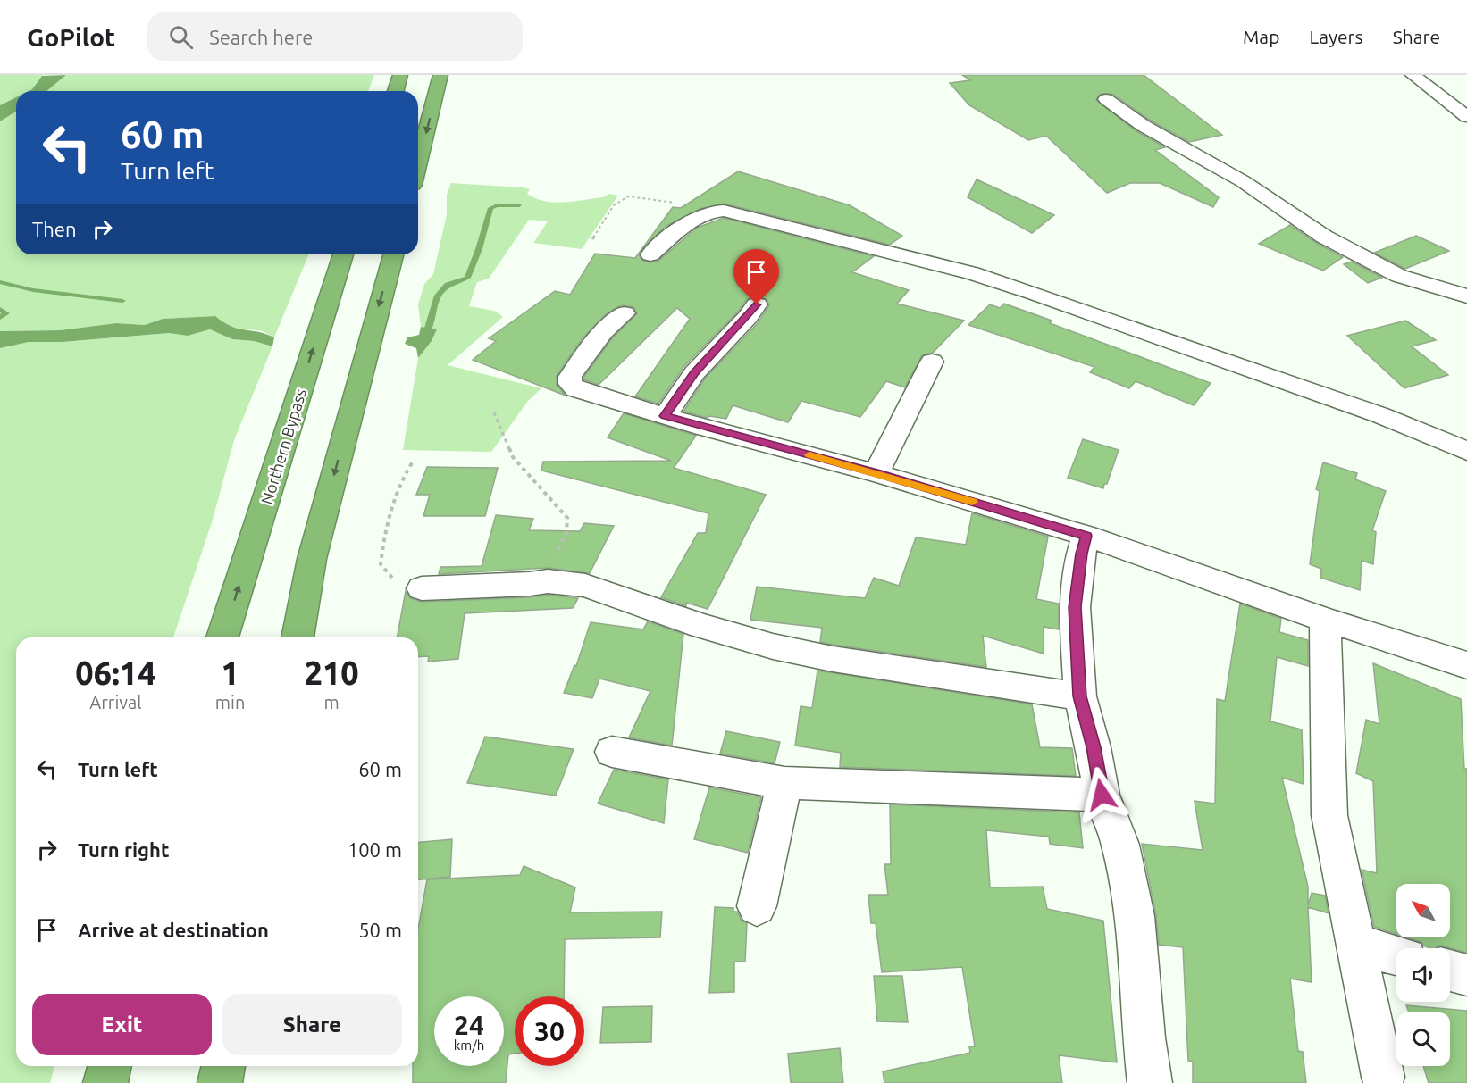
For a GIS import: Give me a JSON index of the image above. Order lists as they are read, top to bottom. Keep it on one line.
{"streets":{"highway":["Northern Bypass"]},"north":"top left","page":{"header":"GoPilot","search":"Search here","nav":["Map","Layers","Share"],"turn":["60 m","Turn left"],"then":"Then","eta":["06:14","Arrival","1","min","210","m"],"list":[{"name":"Turn left","value":"60 m"},{"name":"Turn right","value":"100 m"},{"name":"Arrive at destination","value":"50 m"}],"buttons":["Exit","Share"],"speed":"24 km/h","limit":"30"}}
